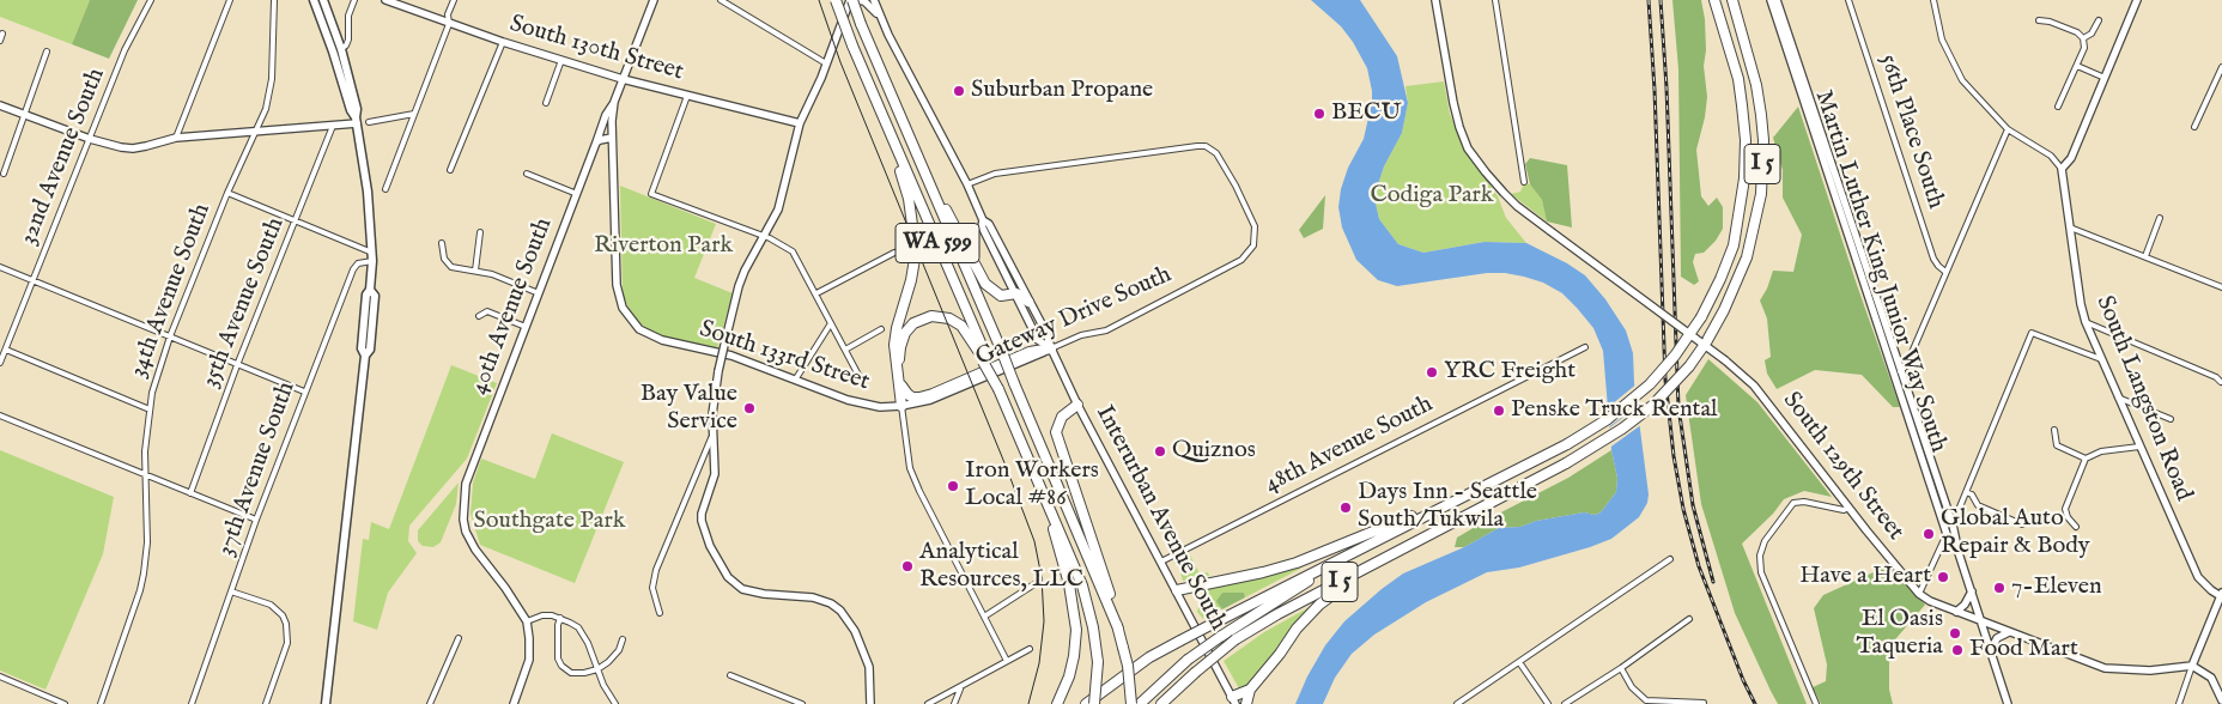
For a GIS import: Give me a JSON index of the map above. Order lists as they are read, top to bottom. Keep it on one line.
{"streets":{"highway":["I 5","WA 599"],"street":["South 130th Street","56th Place South","32nd Avenue South","Martin Luther King Junior Way South","34th Avenue South","35th Avenue South","40th Avenue South","Gateway Drive South","South 133rd Street","South Langston Road","48th Avenue South","South 129th Street","37th Avenue South","Interurban Avenue South"]},"crossings":[["Martin Luther King Junior Way South","South 129th Street"],["Gateway Drive South","South 133rd Street"],["Gateway Drive South","Interurban Avenue South"],["48th Avenue South","Interurban Avenue South"]],"parks":["Codiga Park","Riverton Park","Southgate Park"],"places":["Suburban Propane","BECU","YRC Freight","Bay Value Service","Penske Truck Rental","Quiznos","Iron Workers Local #86","Days Inn - Seattle South/Tukwila","Global Auto Repair & Body","Analytical Resources, LLC","Have a Heart","7-Eleven","El Oasis Taqueria","Food Mart"]}
